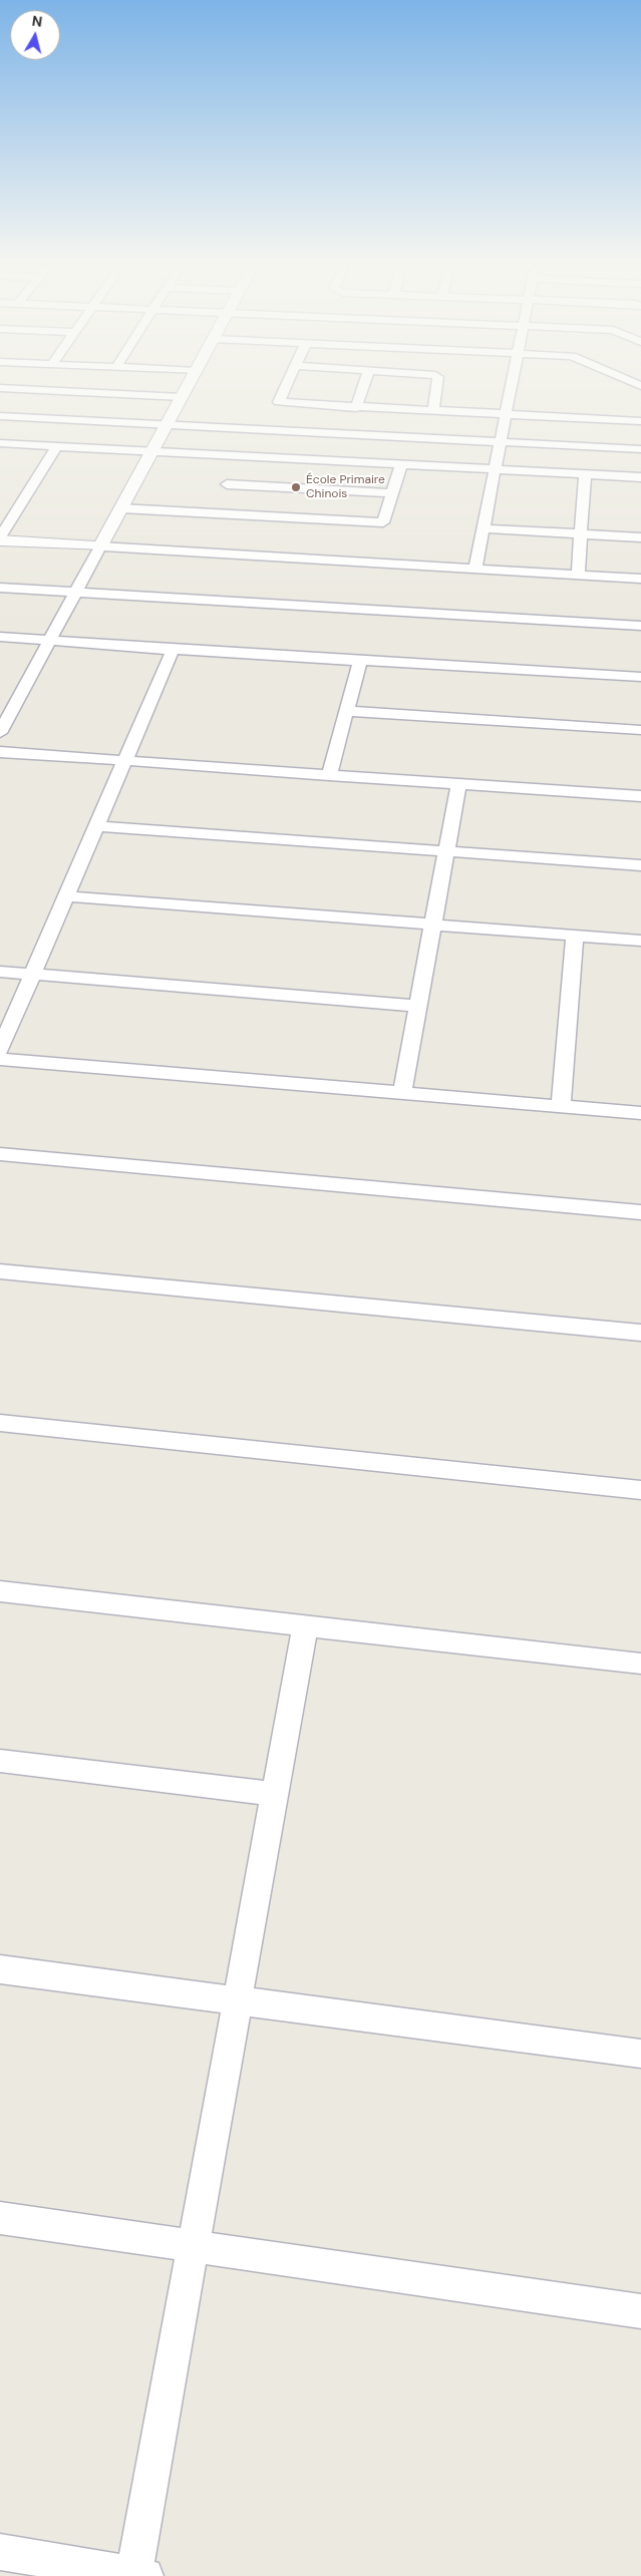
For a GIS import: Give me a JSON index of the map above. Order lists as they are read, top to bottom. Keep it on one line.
{"places":["École Primaire Chinois"],"north":"top"}
